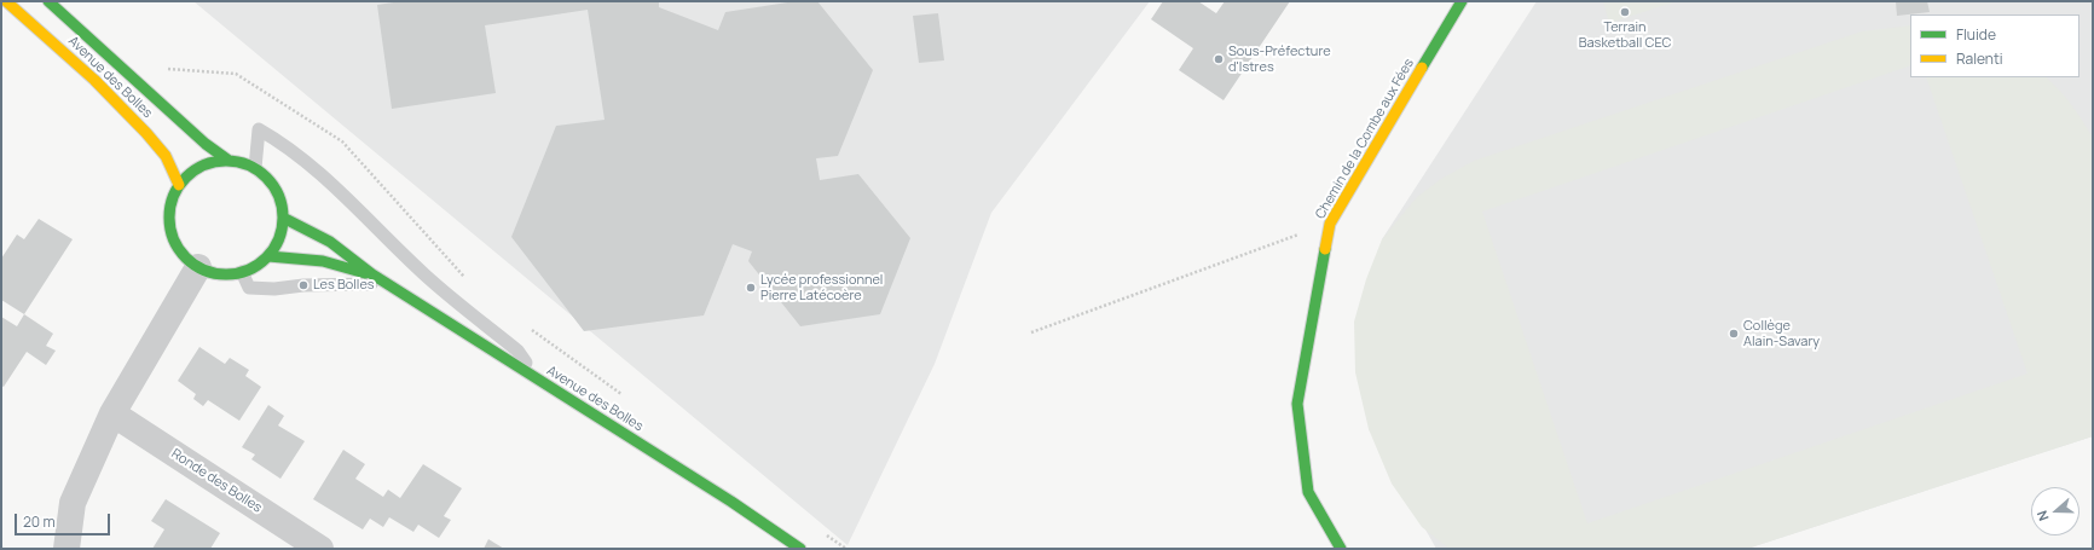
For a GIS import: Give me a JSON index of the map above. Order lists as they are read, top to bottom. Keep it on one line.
{"streets":{"main road":["Avenue des Bolles","Chemin de la Combe aux Fées"],"street":["Ronde des Bolles"]},"places":["Terrain Basketball CEC","Sous-Préfecture d'Istres","Les Bolles","Lycée professionnel Pierre Latécoère","Collège Alain-Savary"],"legend":["Fluide","Ralenti"],"scale_bar":"20 m","north":"left"}
